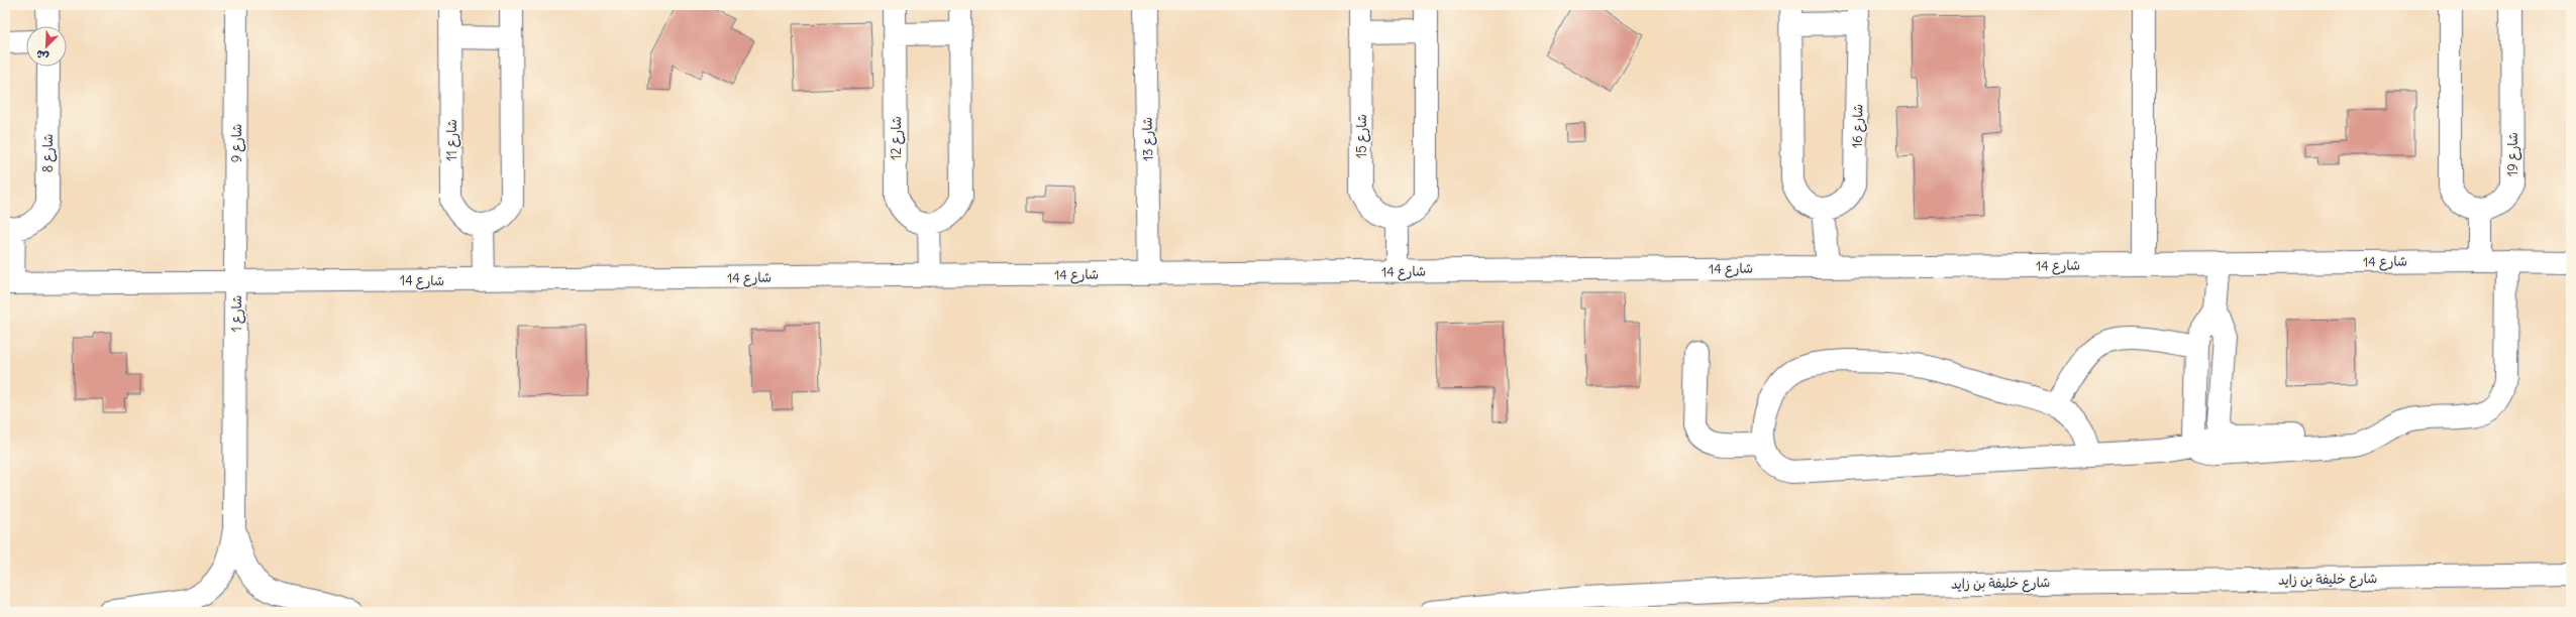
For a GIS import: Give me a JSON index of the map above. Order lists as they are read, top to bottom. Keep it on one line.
{"streets":{"street":["شارع 16","شارع 15","شارع 12","شارع 13","شارع 11","شارع 9","شارع 8","شارع 19","شارع 14","شارع 1","شارع خليفة بن زايد"]},"crossings":[["شارع 13","شارع 14"],["شارع 9","شارع 14"],["شارع 9","شارع 1"],["شارع 8","شارع 1"],["شارع 14","شارع 1"]],"north":"bottom left"}
